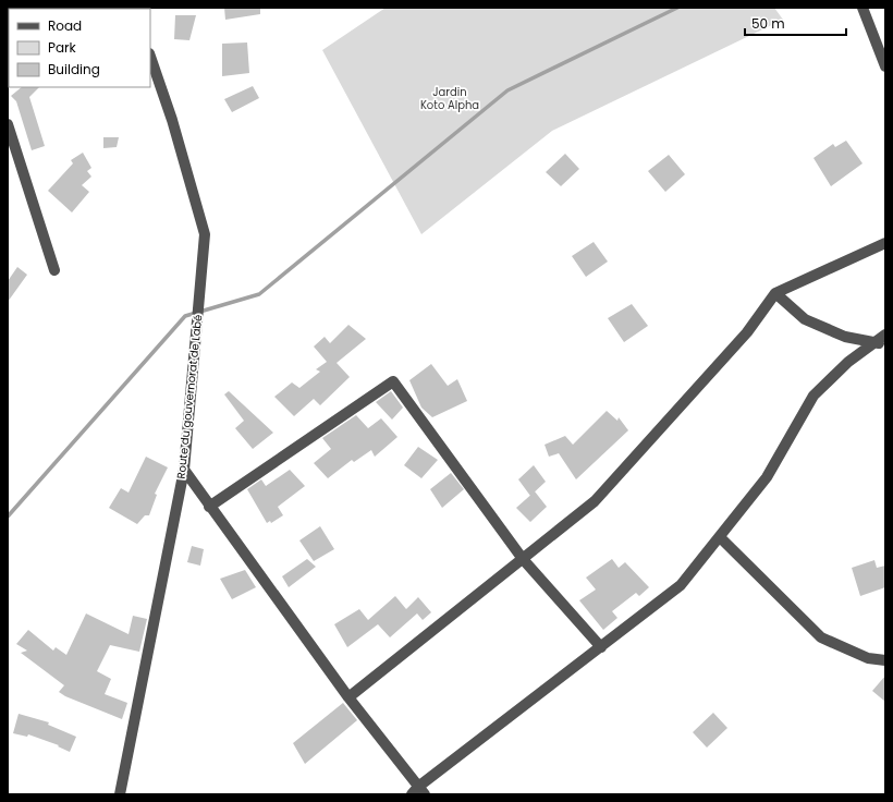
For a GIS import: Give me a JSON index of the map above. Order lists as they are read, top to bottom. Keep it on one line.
{"streets":{"street":["Route du gouvernorat de Labé"]},"parks":["Jardin Koto Alpha"],"legend":["Road","Park","Building"],"scale_bar":"50 m"}
